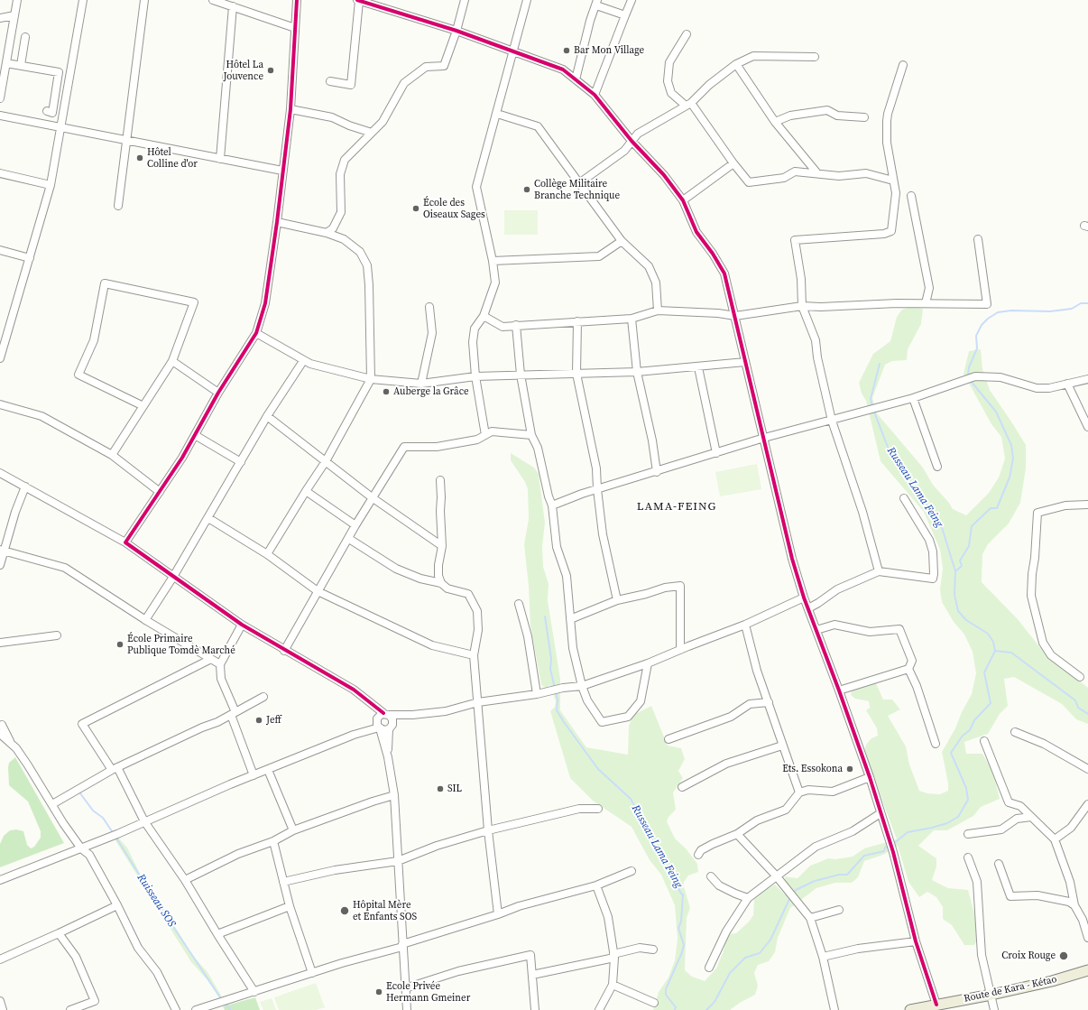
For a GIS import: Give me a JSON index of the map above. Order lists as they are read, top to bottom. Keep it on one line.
{"streets":{"main road":["Route de Kara - Kétao"]},"districts":["LAMA-FEING"],"water":["Russeau Lama Feing","Ruisseau SOS"],"places":["Bar Mon Village","Hôtel La Jouvence","Hôtel Colline d'or","Collège Militaire Branche Technique","École des Oiseaux Sages","Auberge la Grâce","École Primaire Publique Tomdè Marché","Jeff","Ets. Essokona","SIL","Hôpital Mère et Enfants SOS","Croix Rouge","Ecole Privée Hermann Gmeiner"]}
